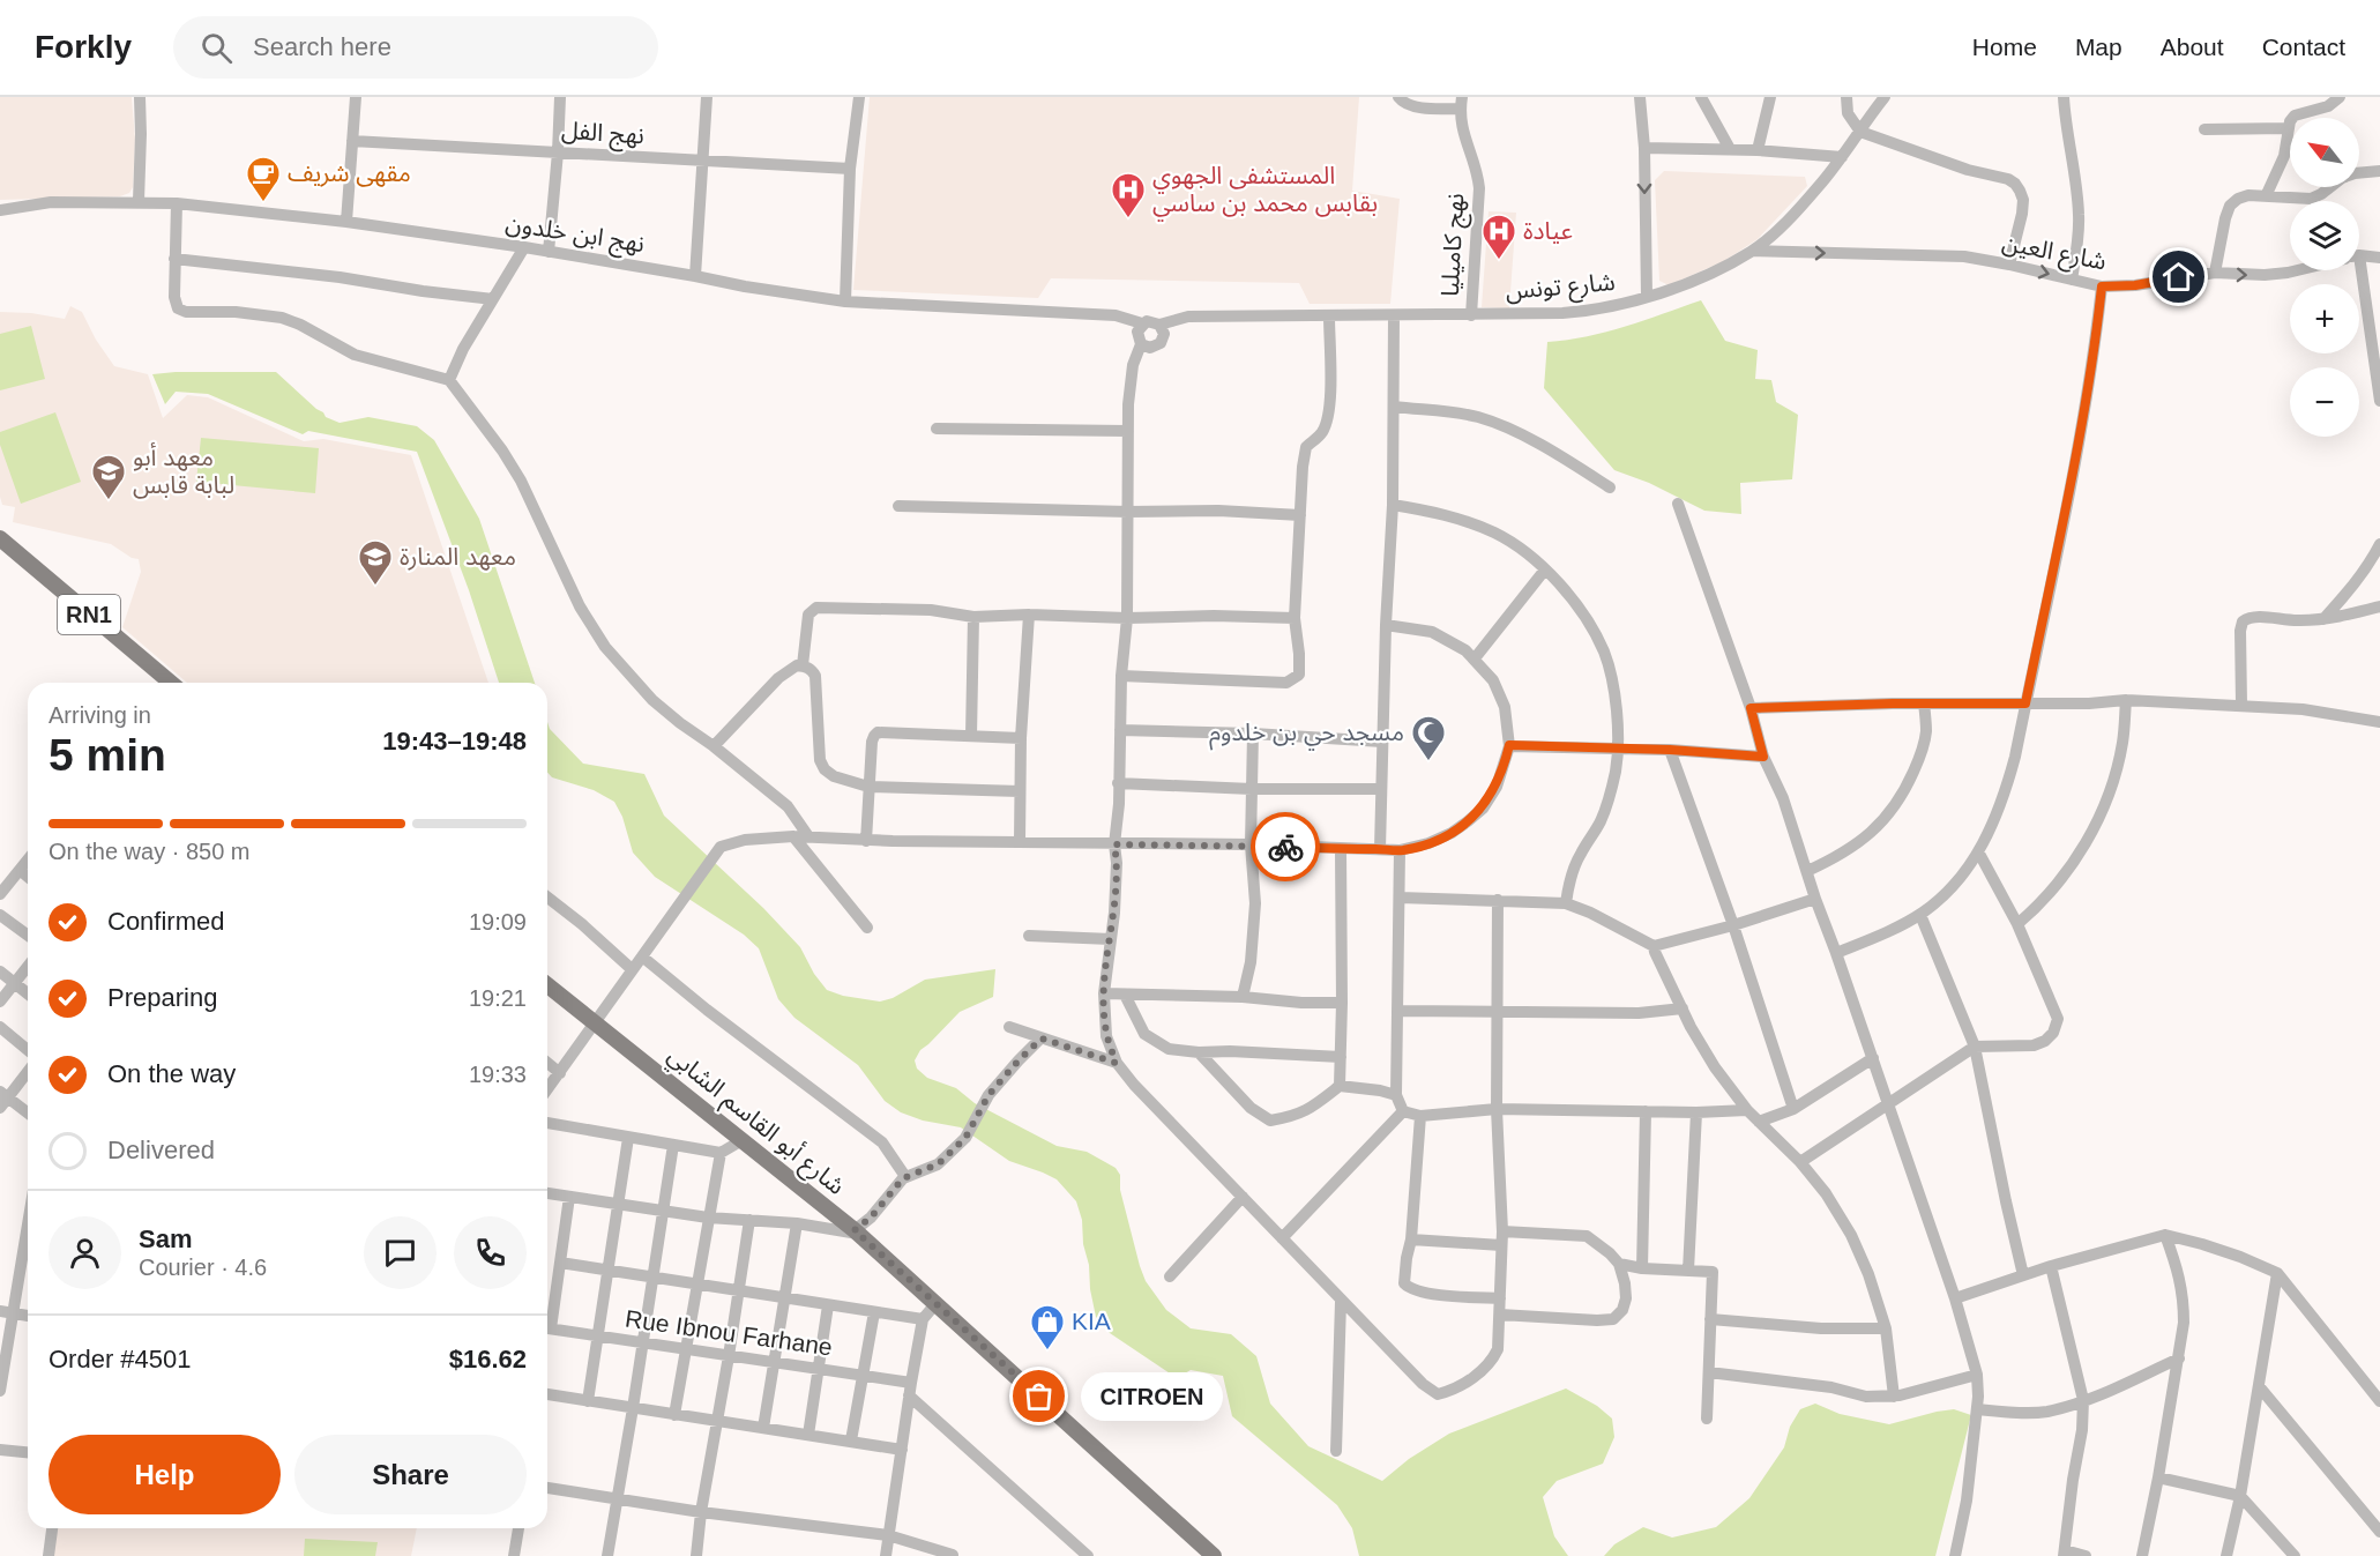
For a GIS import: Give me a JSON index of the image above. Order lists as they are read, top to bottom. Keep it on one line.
{"streets":{"main road":["RN1","شارع أبو القاسم الشابي"],"street":["نهج الفل","نهج ابن خلدون","نهج كاميليا","شارع العين","شارع تونس","Rue Ibnou Farhane"]},"crossings":[["نهج ابن خلدون","شارع تونس"],["نهج كاميليا","شارع تونس"],["شارع العين","شارع تونس"]],"one_way":["شارع العين"],"places":{"cafe":["مقهى شريف"],"hospital":["المستشفى الجهوي بقابس محمد بن ساسي","عيادة"],"school or university":["معهد أبو لبابة قابس","معهد المنارة"],"mosque":["مسجد حي بن خلدوم"],"shop":["KIA"],"other":["CITROEN"]},"north":"top left","page":{"header":"Forkly","search":"Search here","nav":["Home","Map","About","Contact"],"map_buttons":["+","−"],"heading":["5 min","Arriving in","19:43–19:48"],"panel":["Sam","Courier · 4.6","Order #4501","$16.62"],"bar":"On the way · 850 m","list":[["Confirmed","19:09"],["Preparing","19:21"],["On the way","19:33"],"Delivered"],"bubble":"CITROEN","buttons":["Help","Share"]}}
